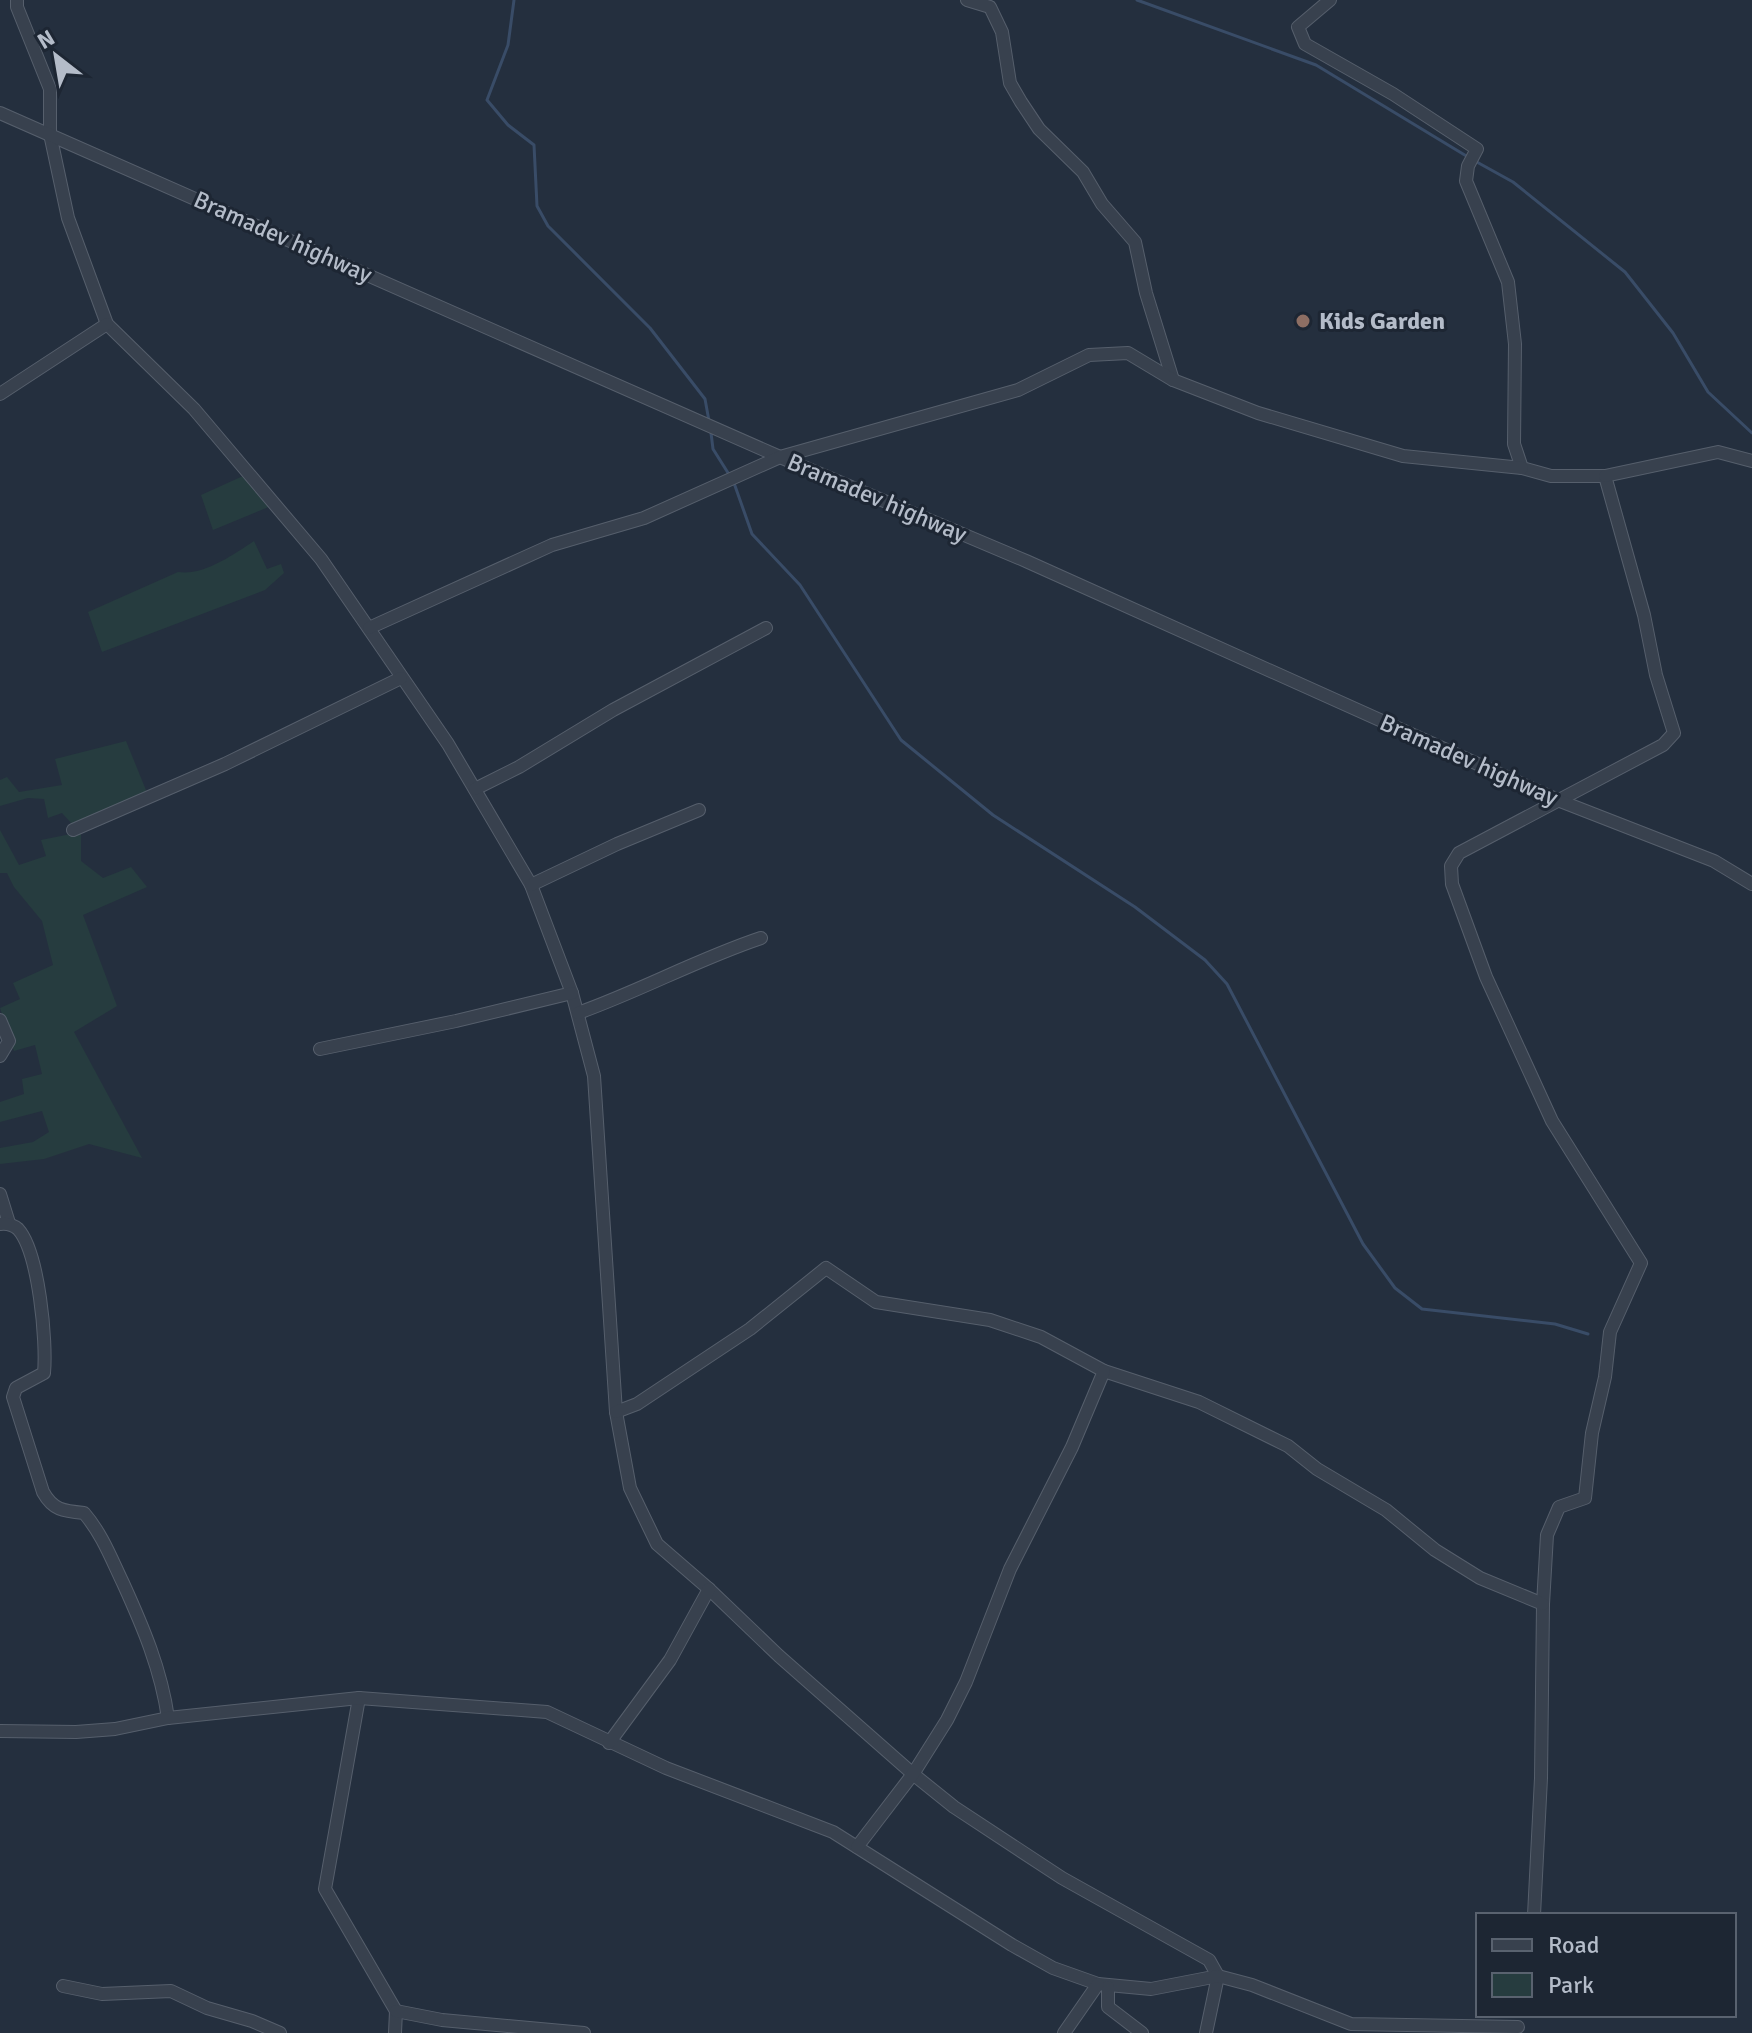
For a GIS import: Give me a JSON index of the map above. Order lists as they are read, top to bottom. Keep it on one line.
{"streets":{"street":["Bramadev highway"]},"places":["Kids Garden"],"legend":["Road","Park"],"north":"top left"}
